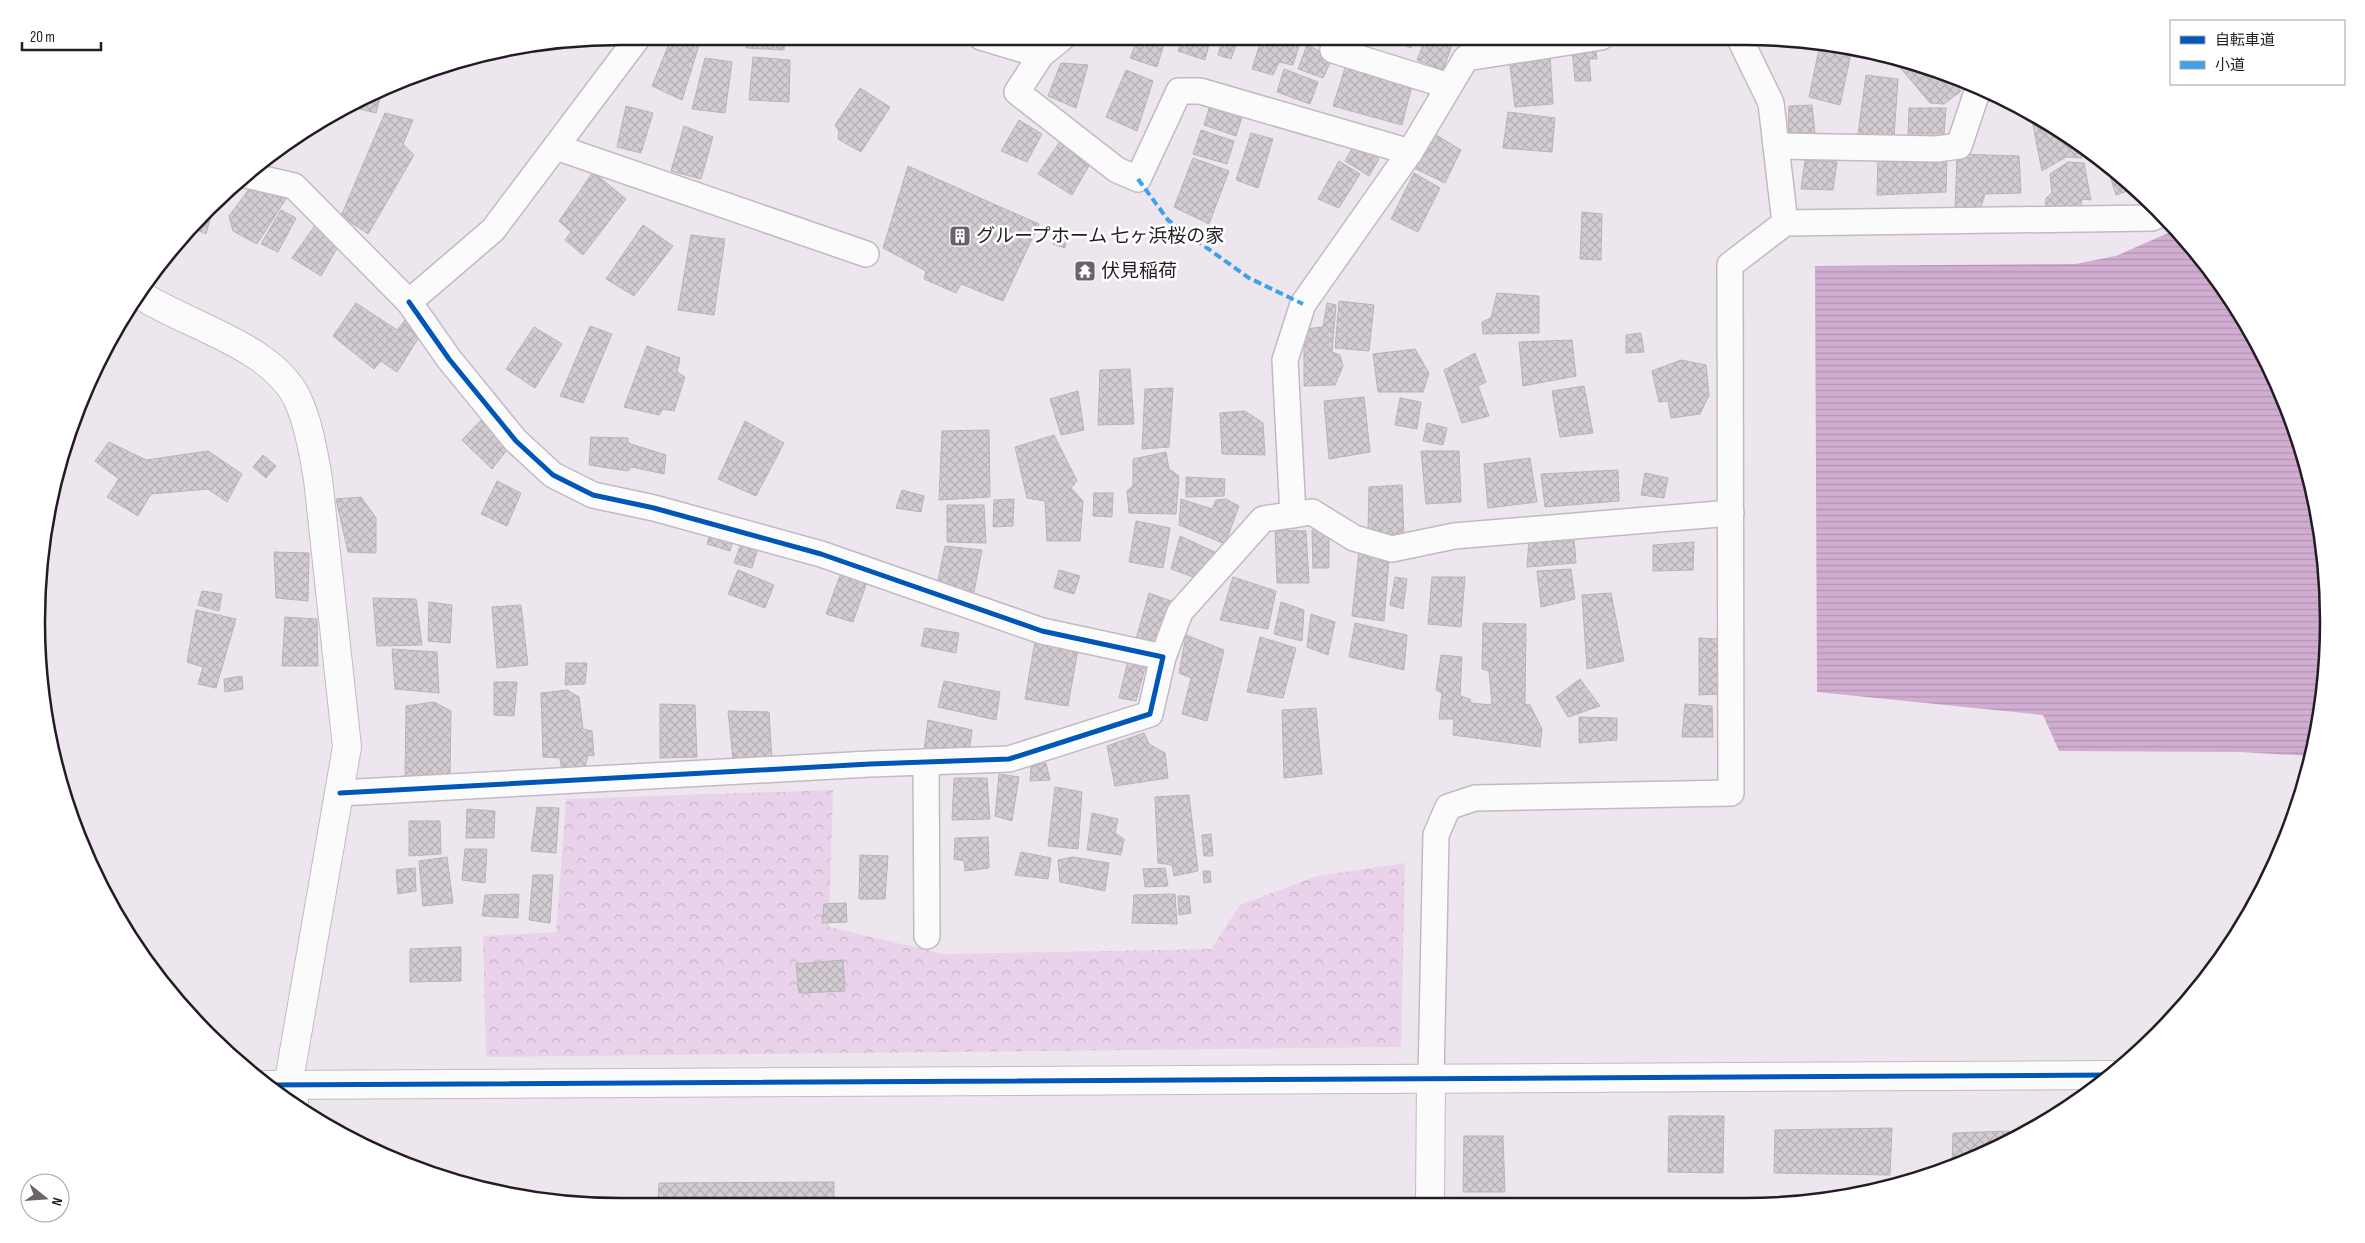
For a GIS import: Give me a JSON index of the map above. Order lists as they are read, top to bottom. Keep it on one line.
{"places":{"building":["グループホーム 七ヶ浜桜の家"],"temple":["伏見稲荷"]},"legend":["自転車道","小道"],"scale_bar":"20 m","north":"right"}
